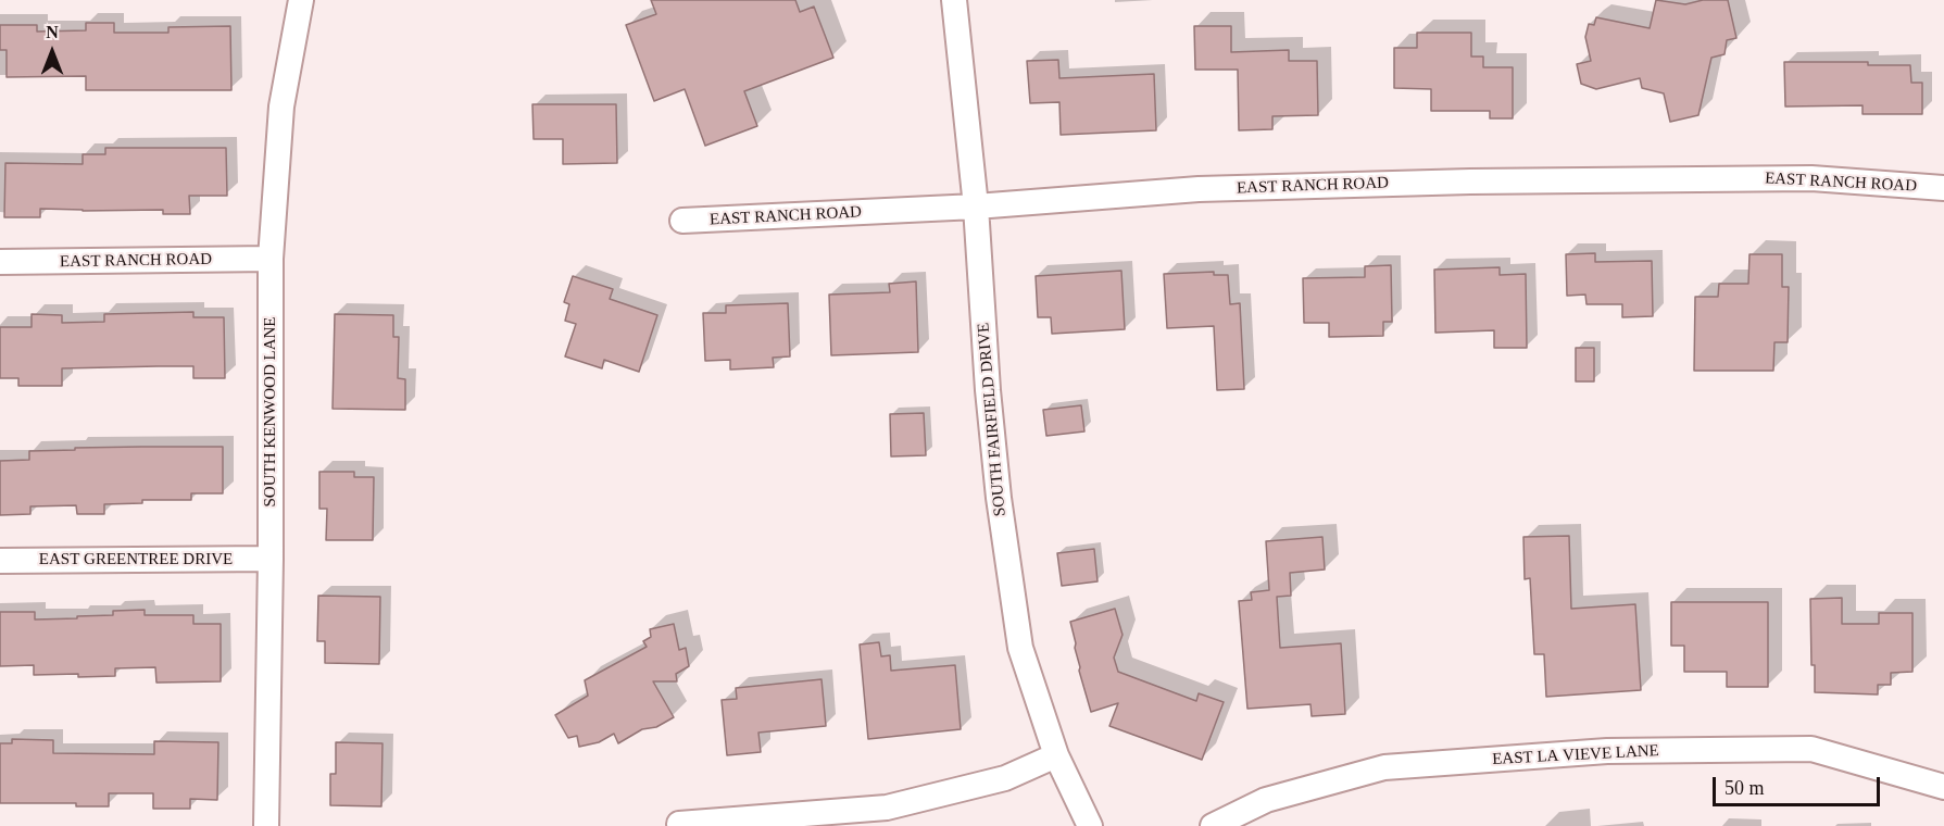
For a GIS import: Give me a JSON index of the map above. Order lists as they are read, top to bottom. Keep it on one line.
{"streets":{"street":["EAST RANCH ROAD","SOUTH KENWOOD LANE","SOUTH FAIRFIELD DRIVE","EAST GREENTREE DRIVE","EAST LA VIEVE LANE"]},"crossings":[["EAST RANCH ROAD","SOUTH KENWOOD LANE"],["EAST RANCH ROAD","SOUTH FAIRFIELD DRIVE"],["SOUTH KENWOOD LANE","EAST GREENTREE DRIVE"]],"scale_bar":"50 m","north":"top"}
